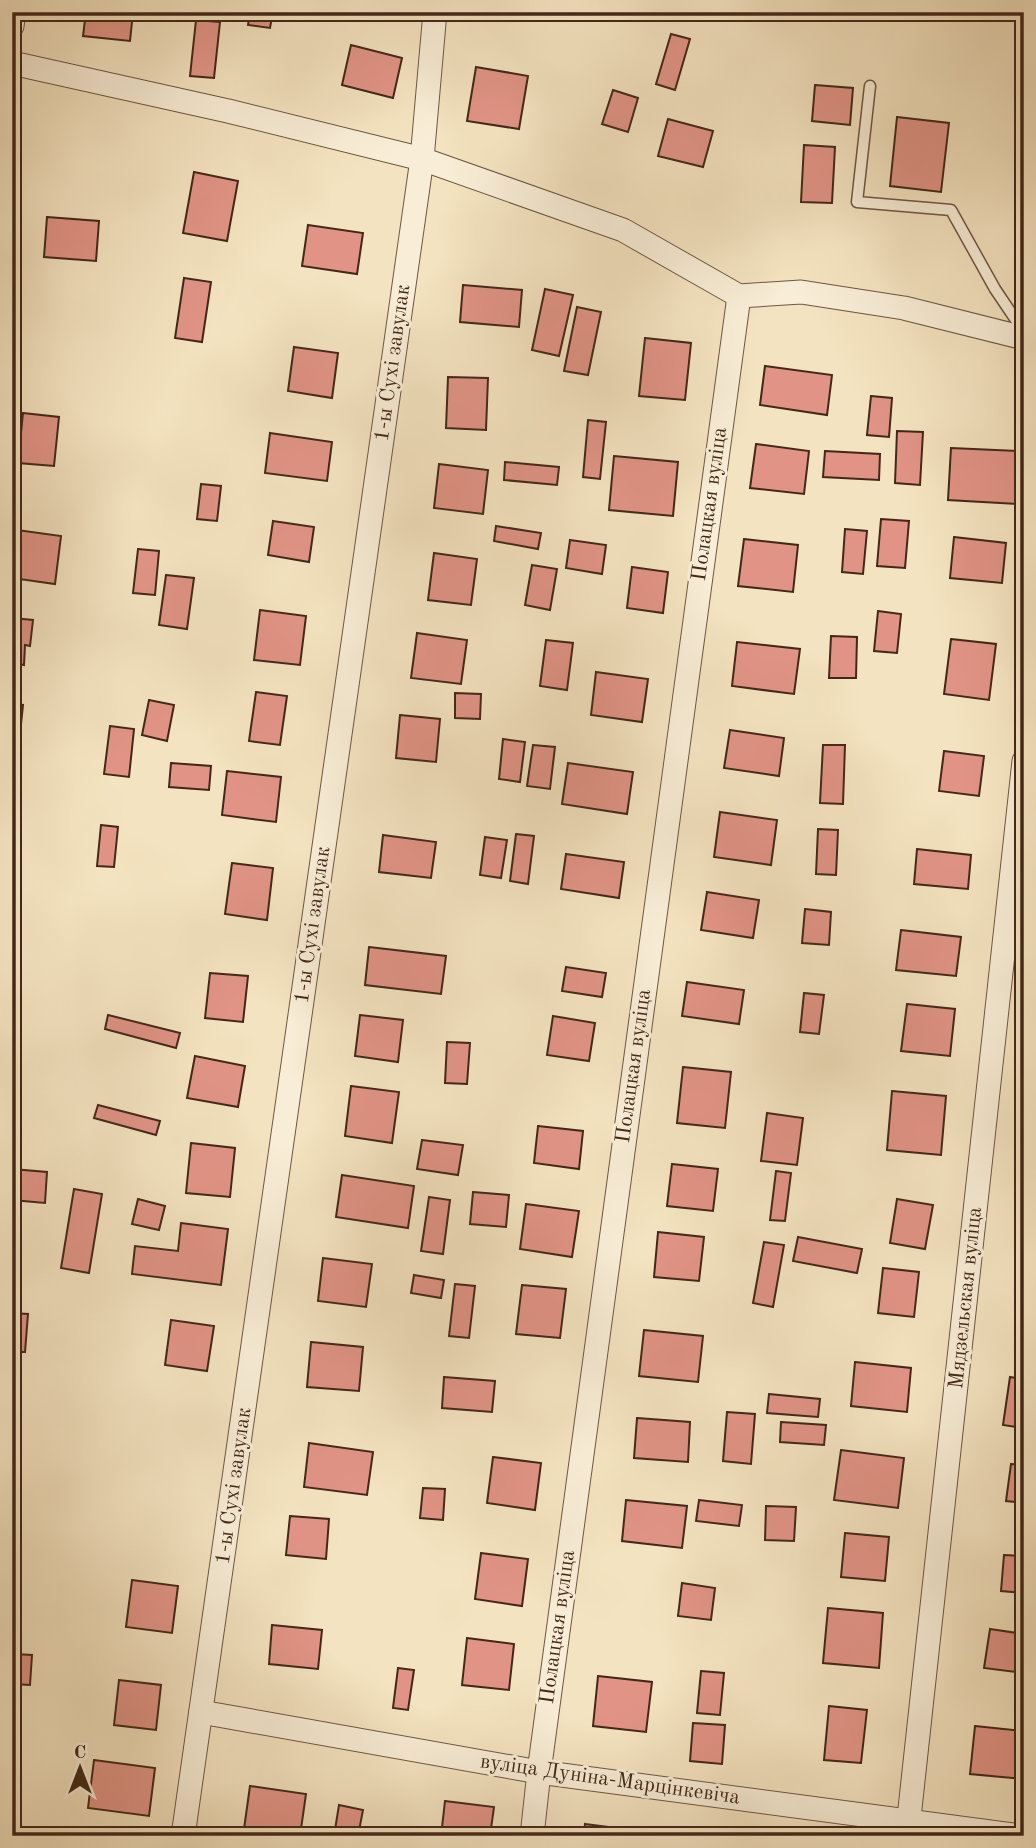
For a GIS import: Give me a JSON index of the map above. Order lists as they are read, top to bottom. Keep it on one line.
{"streets":{"street":["1-ы Сухі завулак","Полацкая вуліца","Мядзельская вуліца","вуліца Дуніна-Марцінкевіча"]},"crossings":[["1-ы Сухі завулак","вуліца Дуніна-Марцінкевіча"],["Полацкая вуліца","вуліца Дуніна-Марцінкевіча"],["Мядзельская вуліца","вуліца Дуніна-Марцінкевіча"]],"north":"top"}
